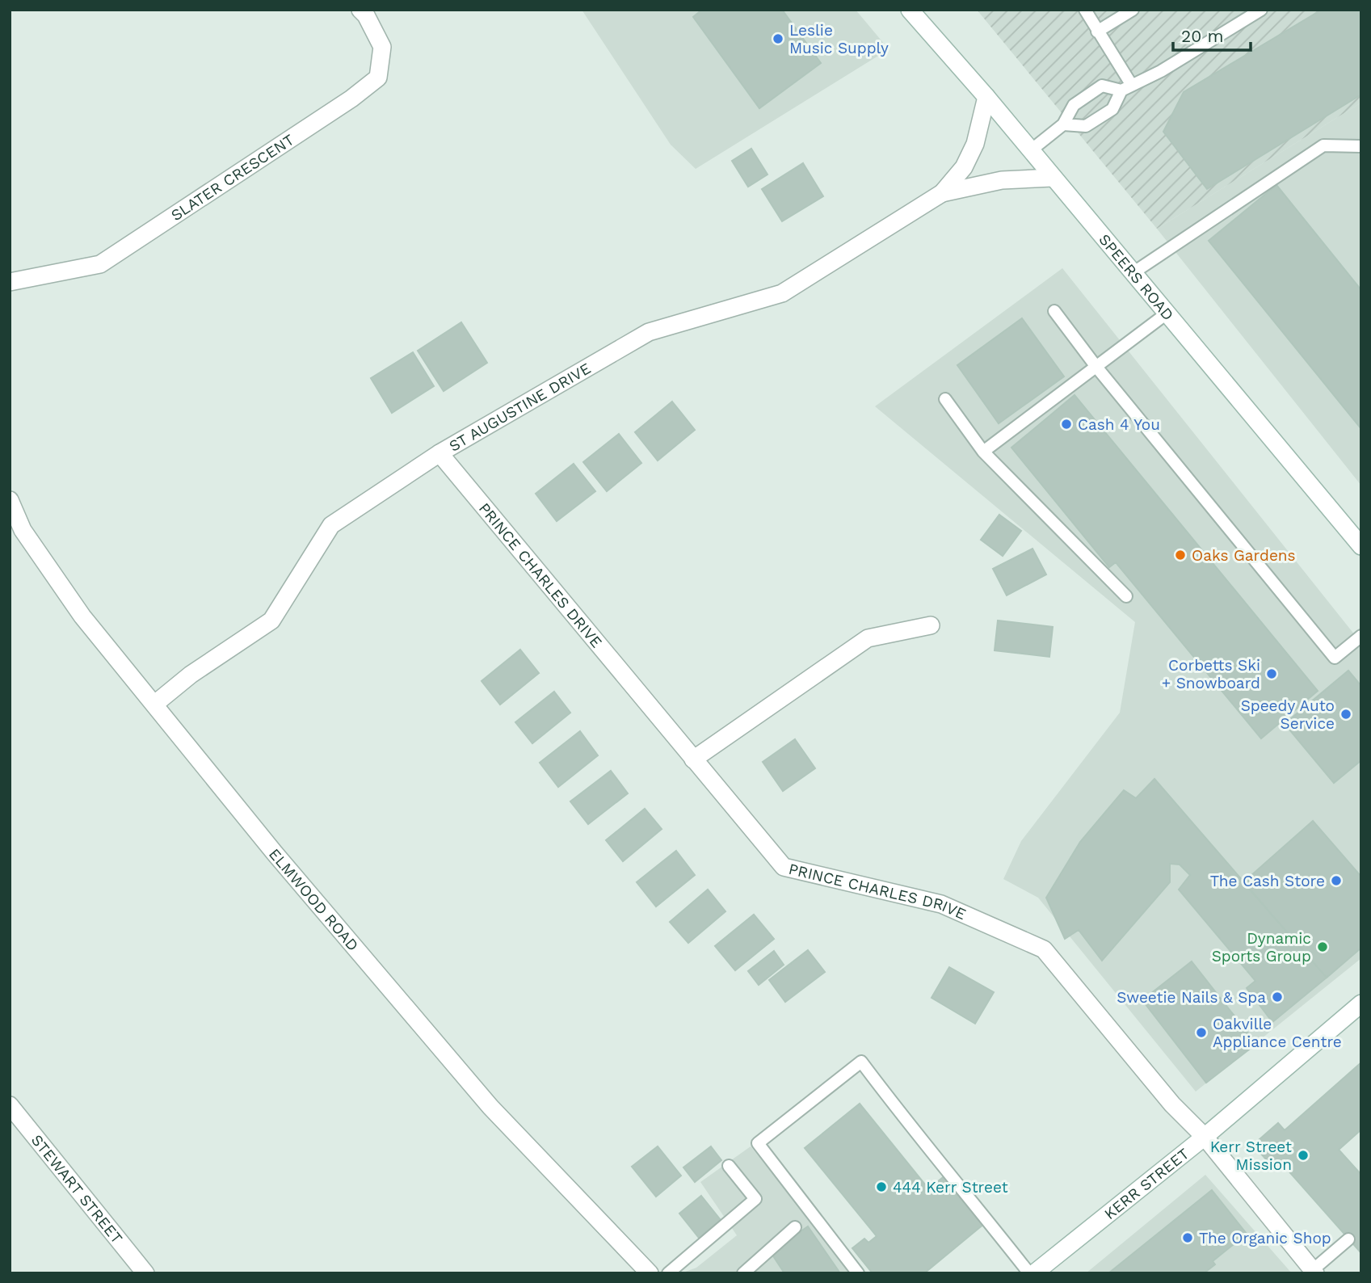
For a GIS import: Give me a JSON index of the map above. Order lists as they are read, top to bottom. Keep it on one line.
{"streets":{"street":["SLATER CRESCENT","SPEERS ROAD","ST AUGUSTINE DRIVE","PRINCE CHARLES DRIVE","ELMWOOD ROAD","KERR STREET","STEWART STREET"]},"crossings":[["SPEERS ROAD","ST AUGUSTINE DRIVE"],["ST AUGUSTINE DRIVE","PRINCE CHARLES DRIVE"],["ST AUGUSTINE DRIVE","ELMWOOD ROAD"],["PRINCE CHARLES DRIVE","KERR STREET"]],"places":["Leslie Music Supply","Cash 4 You","Oaks Gardens","Corbetts Ski + Snowboard","Speedy Auto Service","The Cash Store","Dynamic Sports Group","Sweetie Nails & Spa","Oakville Appliance Centre","Kerr Street Mission","444 Kerr Street","The Organic Shop"],"scale_bar":"20 m"}
